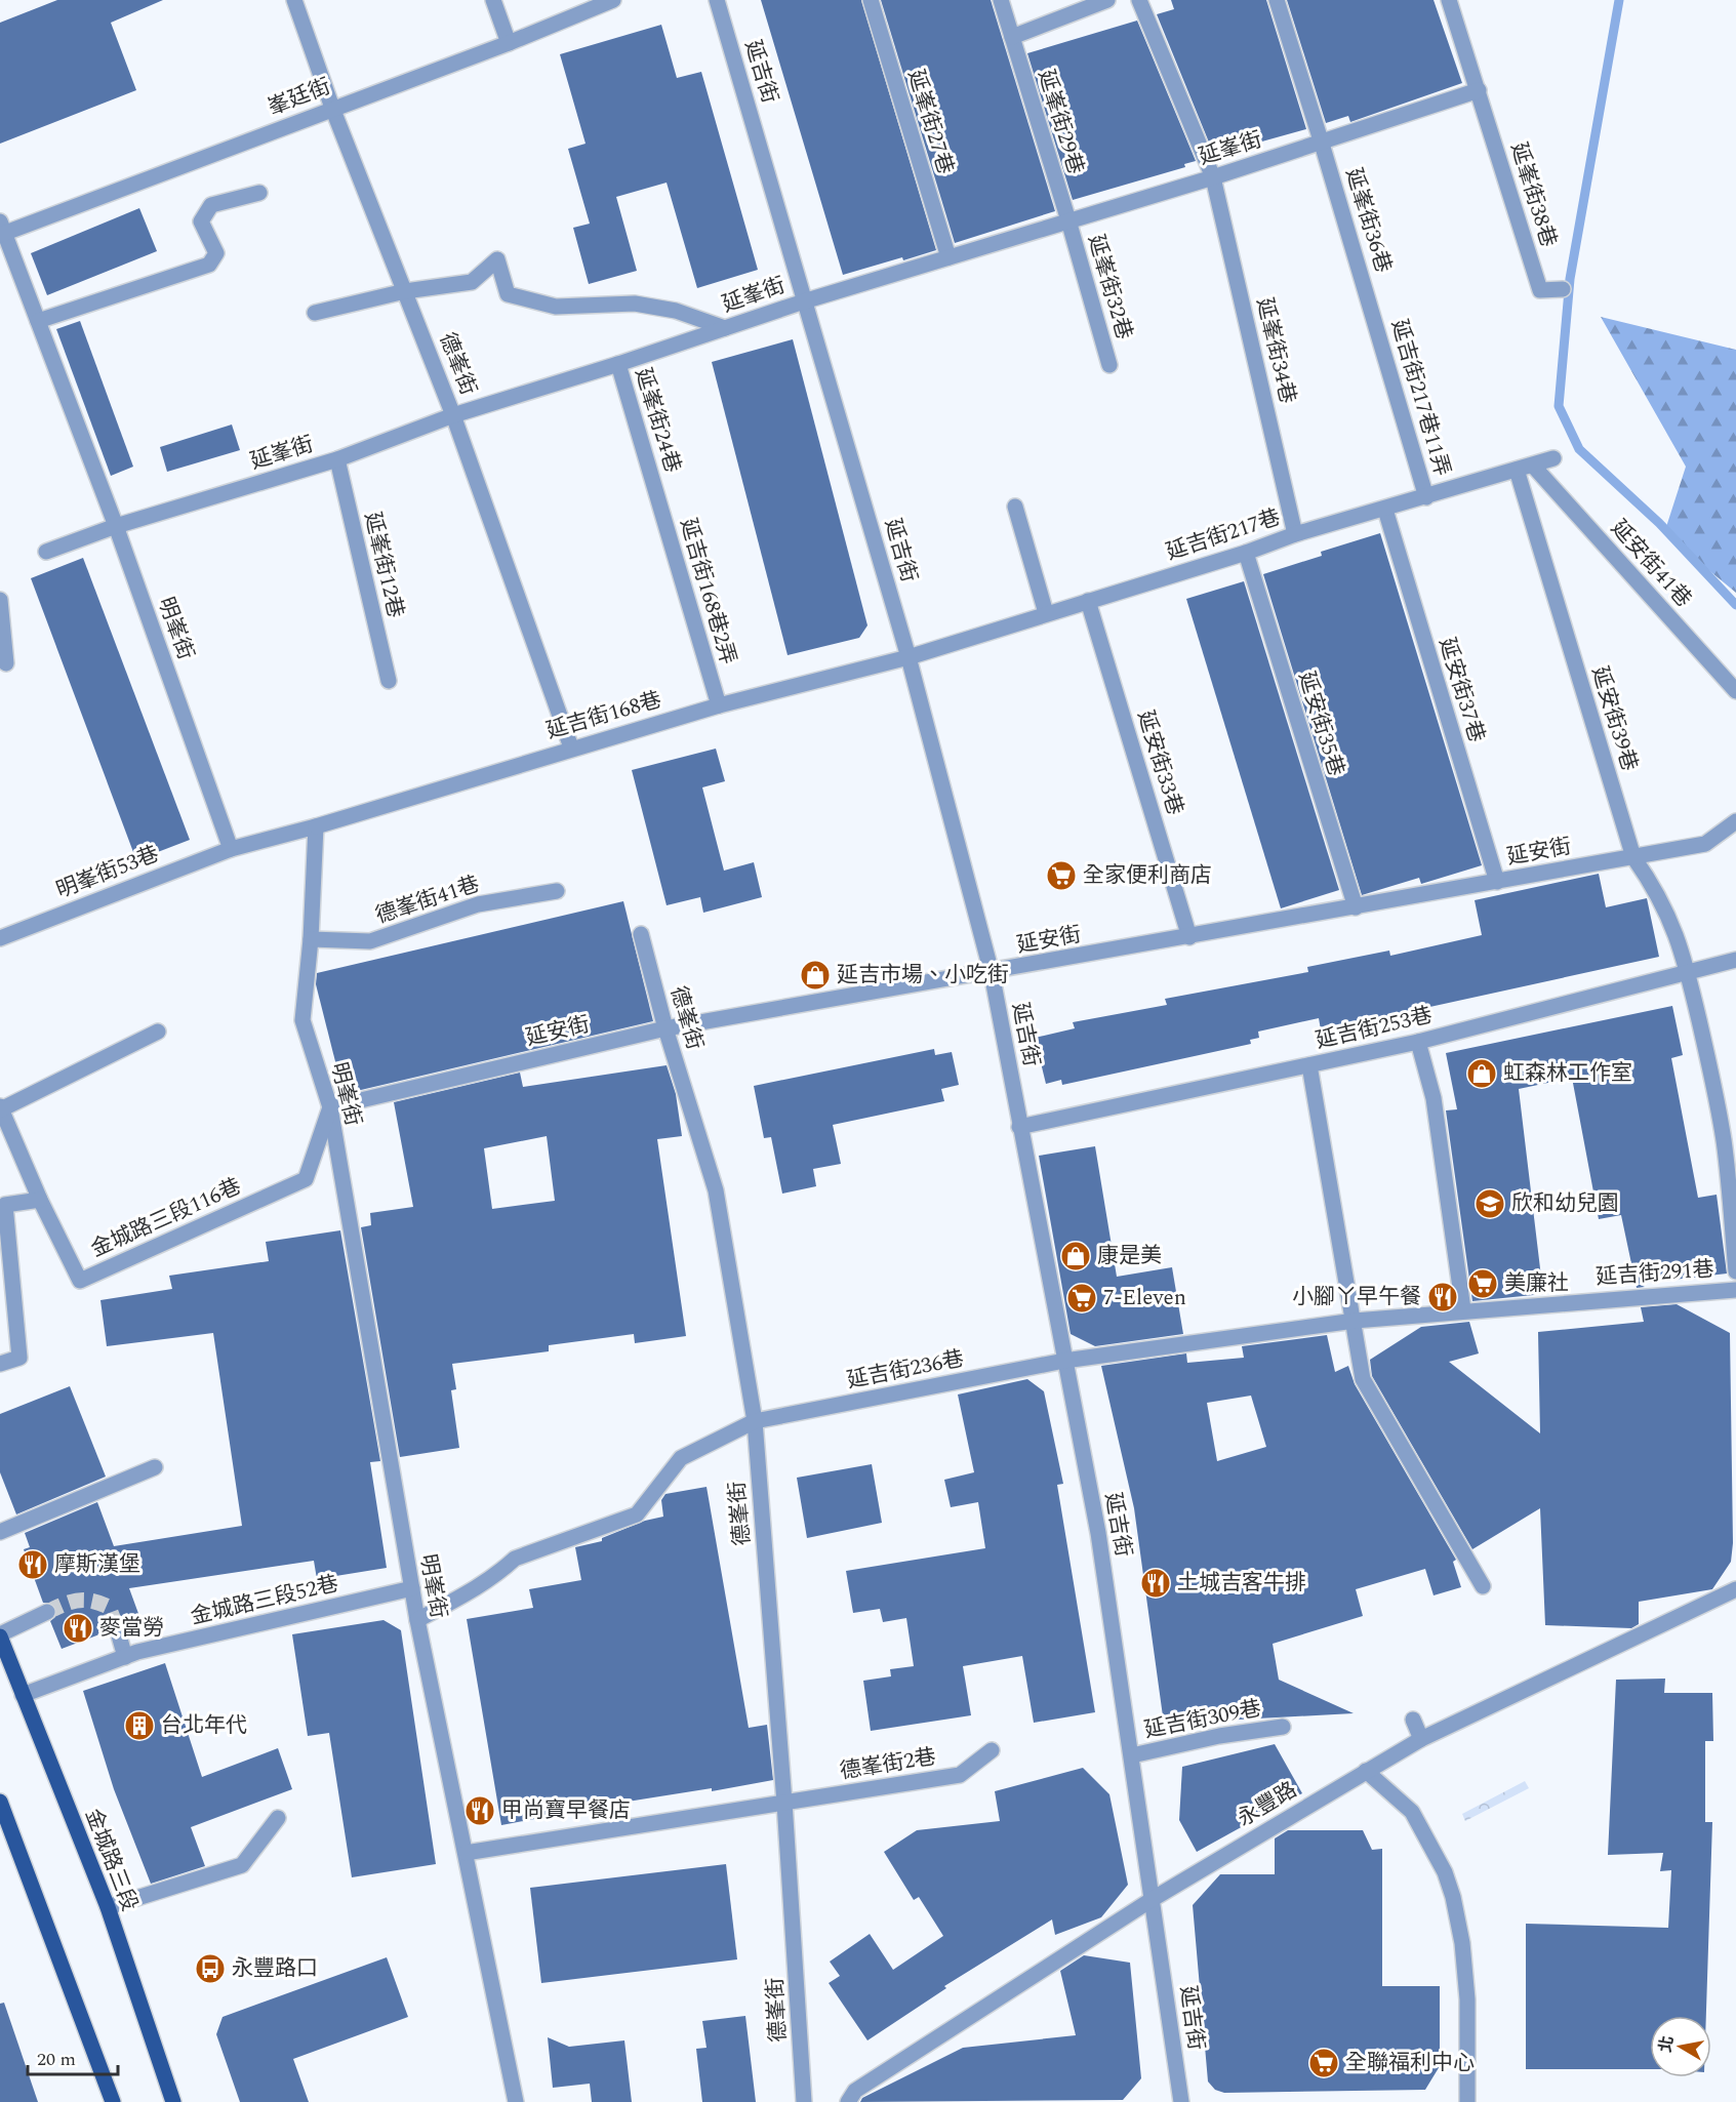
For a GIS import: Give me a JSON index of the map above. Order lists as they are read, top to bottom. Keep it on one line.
{"streets":{"main road":["金城路三段"],"street":["延吉街","峯廷街","延峯街27巷","延峯街29巷","延峯街","延峯街38巷","延峯街36巷","延峯街32巷","延峯街34巷","德峯街","延吉街217巷11弄","延峯街24巷","延吉街217巷","延安街41巷","延峯街12巷","延吉街168巷2弄","明峯街","延安街37巷","延吉街168巷","延安街39巷","延安街35巷","延安街33巷","延安街","明峯街53巷","德峯街41巷","延吉街253巷","金城路三段116巷","延吉街291巷","延吉街236巷","金城路三段52巷","延吉街309巷","德峯街2巷","永豐路"]},"crossings":[["延吉街","延峯街"],["延吉街","延吉街217巷"],["延吉街","延吉街168巷"],["延吉街","延安街"],["延吉街","延吉街253巷"],["延吉街","延吉街291巷"],["延吉街","延吉街236巷"],["延吉街","延吉街309巷"],["延吉街","永豐路"],["峯廷街","德峯街"],["峯廷街","明峯街"],["延峯街27巷","延峯街"],["延峯街29巷","延峯街"],["延峯街29巷","延峯街32巷"],["延峯街","延峯街38巷"],["延峯街","延峯街36巷"],["延峯街","延峯街32巷"],["延峯街","延峯街34巷"],["延峯街","德峯街"],["延峯街","延峯街24巷"],["延峯街","延峯街12巷"],["延峯街","明峯街"],["延峯街36巷","延吉街217巷11弄"],["延峯街34巷","延吉街217巷"],["德峯街","延吉街168巷"],["德峯街","延安街"],["德峯街","延吉街236巷"],["德峯街","德峯街2巷"],["延吉街217巷11弄","延吉街217巷"],["延峯街24巷","延吉街168巷2弄"],["延吉街217巷","延安街41巷"],["延吉街217巷","延安街37巷"],["延吉街217巷","延吉街168巷"],["延吉街217巷","延安街39巷"],["延吉街217巷","延安街35巷"],["延吉街217巷","延安街33巷"],["延吉街168巷2弄","延吉街168巷"],["明峯街","延吉街168巷"],["明峯街","延安街"],["明峯街","明峯街53巷"],["明峯街","德峯街41巷"],["明峯街","金城路三段116巷"],["明峯街","延吉街236巷"],["明峯街","金城路三段52巷"],["明峯街","德峯街2巷"],["延安街37巷","延安街"],["延安街39巷","延安街"],["延安街39巷","延吉街253巷"],["延安街35巷","延安街"],["延安街33巷","延安街"],["延安街","金城路三段116巷"],["延吉街291巷","延吉街236巷"],["金城路三段52巷","金城路三段"]],"places":{"supermarket":["全家便利商店","美廉社","7-Eleven","全聯福利中心"],"shop":["延吉市場、小吃街","虹森林工作室","康是美"],"school or university":["欣和幼兒園"],"restaurant":["小腳ㄚ早午餐","摩斯漢堡","土城吉客牛排","麥當勞","甲尚寶早餐店"],"building":["台北年代"],"bus stop":["永豐路口"]},"scale_bar":"20 m","north":"left"}
